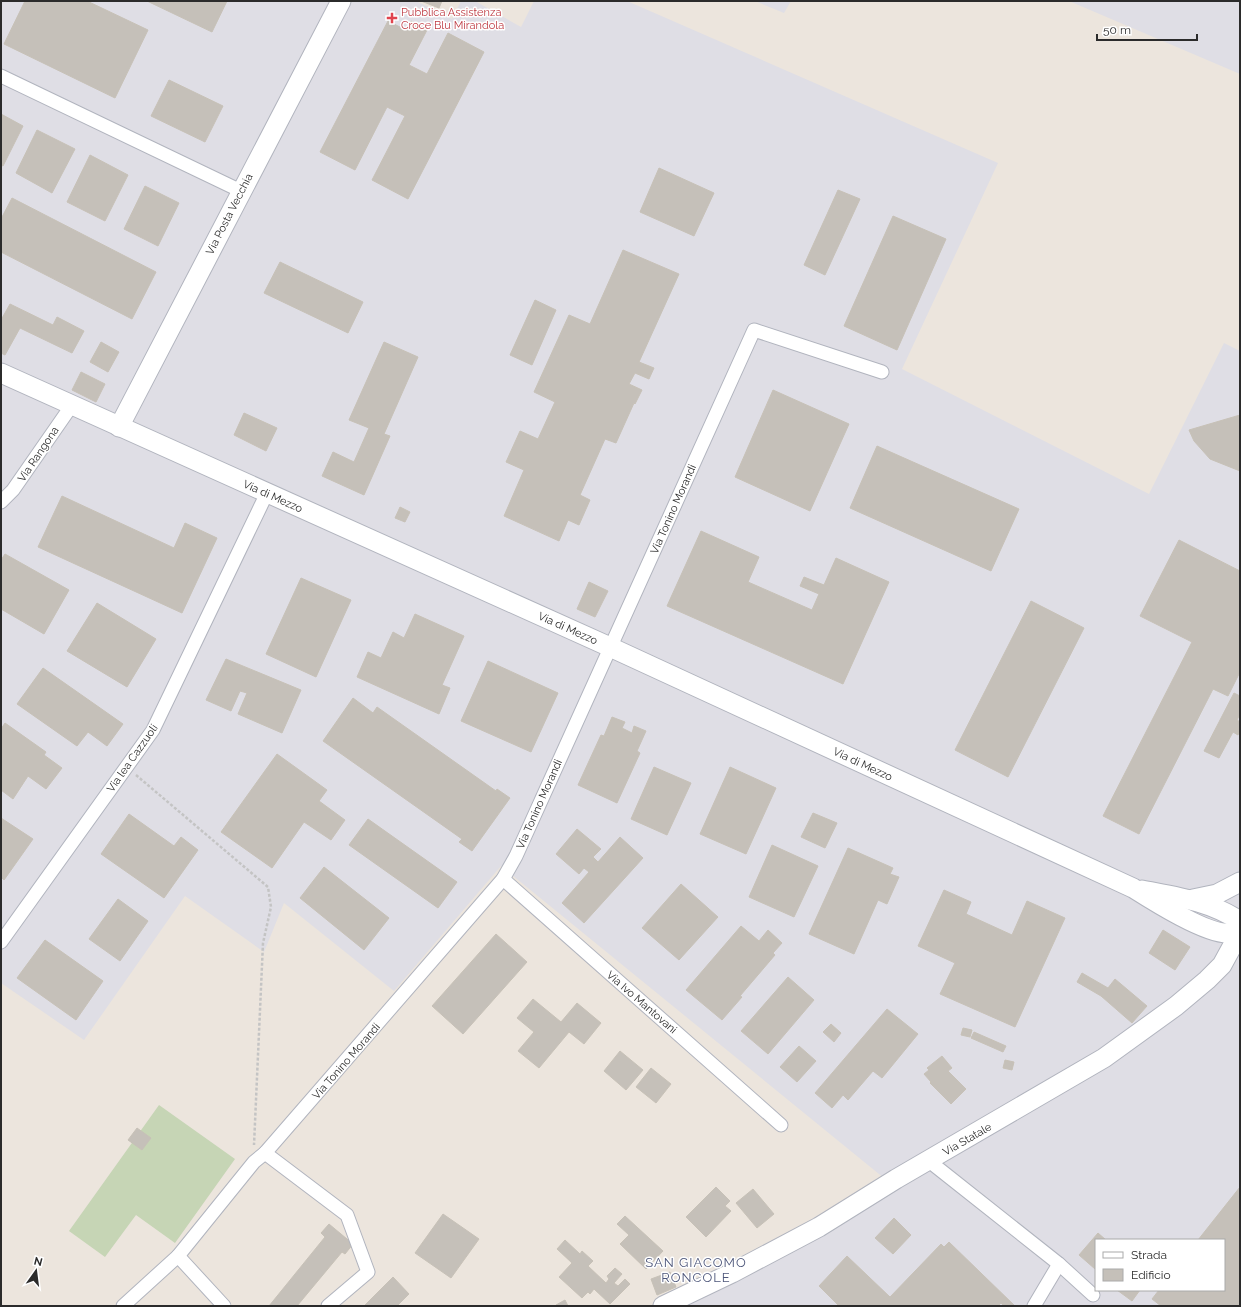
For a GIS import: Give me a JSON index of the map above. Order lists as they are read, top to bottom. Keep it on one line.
{"streets":{"street":["Via Posta Vecchia","Via Rangona","Via di Mezzo","Via Tonino Morandi","Via lea Cazzuoli","Via Ivo Mantovani","Via Statale"]},"crossings":[["Via Posta Vecchia","Via di Mezzo"],["Via Rangona","Via di Mezzo"],["Via di Mezzo","Via Tonino Morandi"],["Via di Mezzo","Via lea Cazzuoli"],["Via Tonino Morandi","Via Ivo Mantovani"]],"districts":["SAN GIACOMO RONCOLE"],"places":{"health":["Pubblica Assistenza Croce Blu Mirandola"]},"legend":["Strada","Edificio"],"scale_bar":"50 m","north":"top"}
